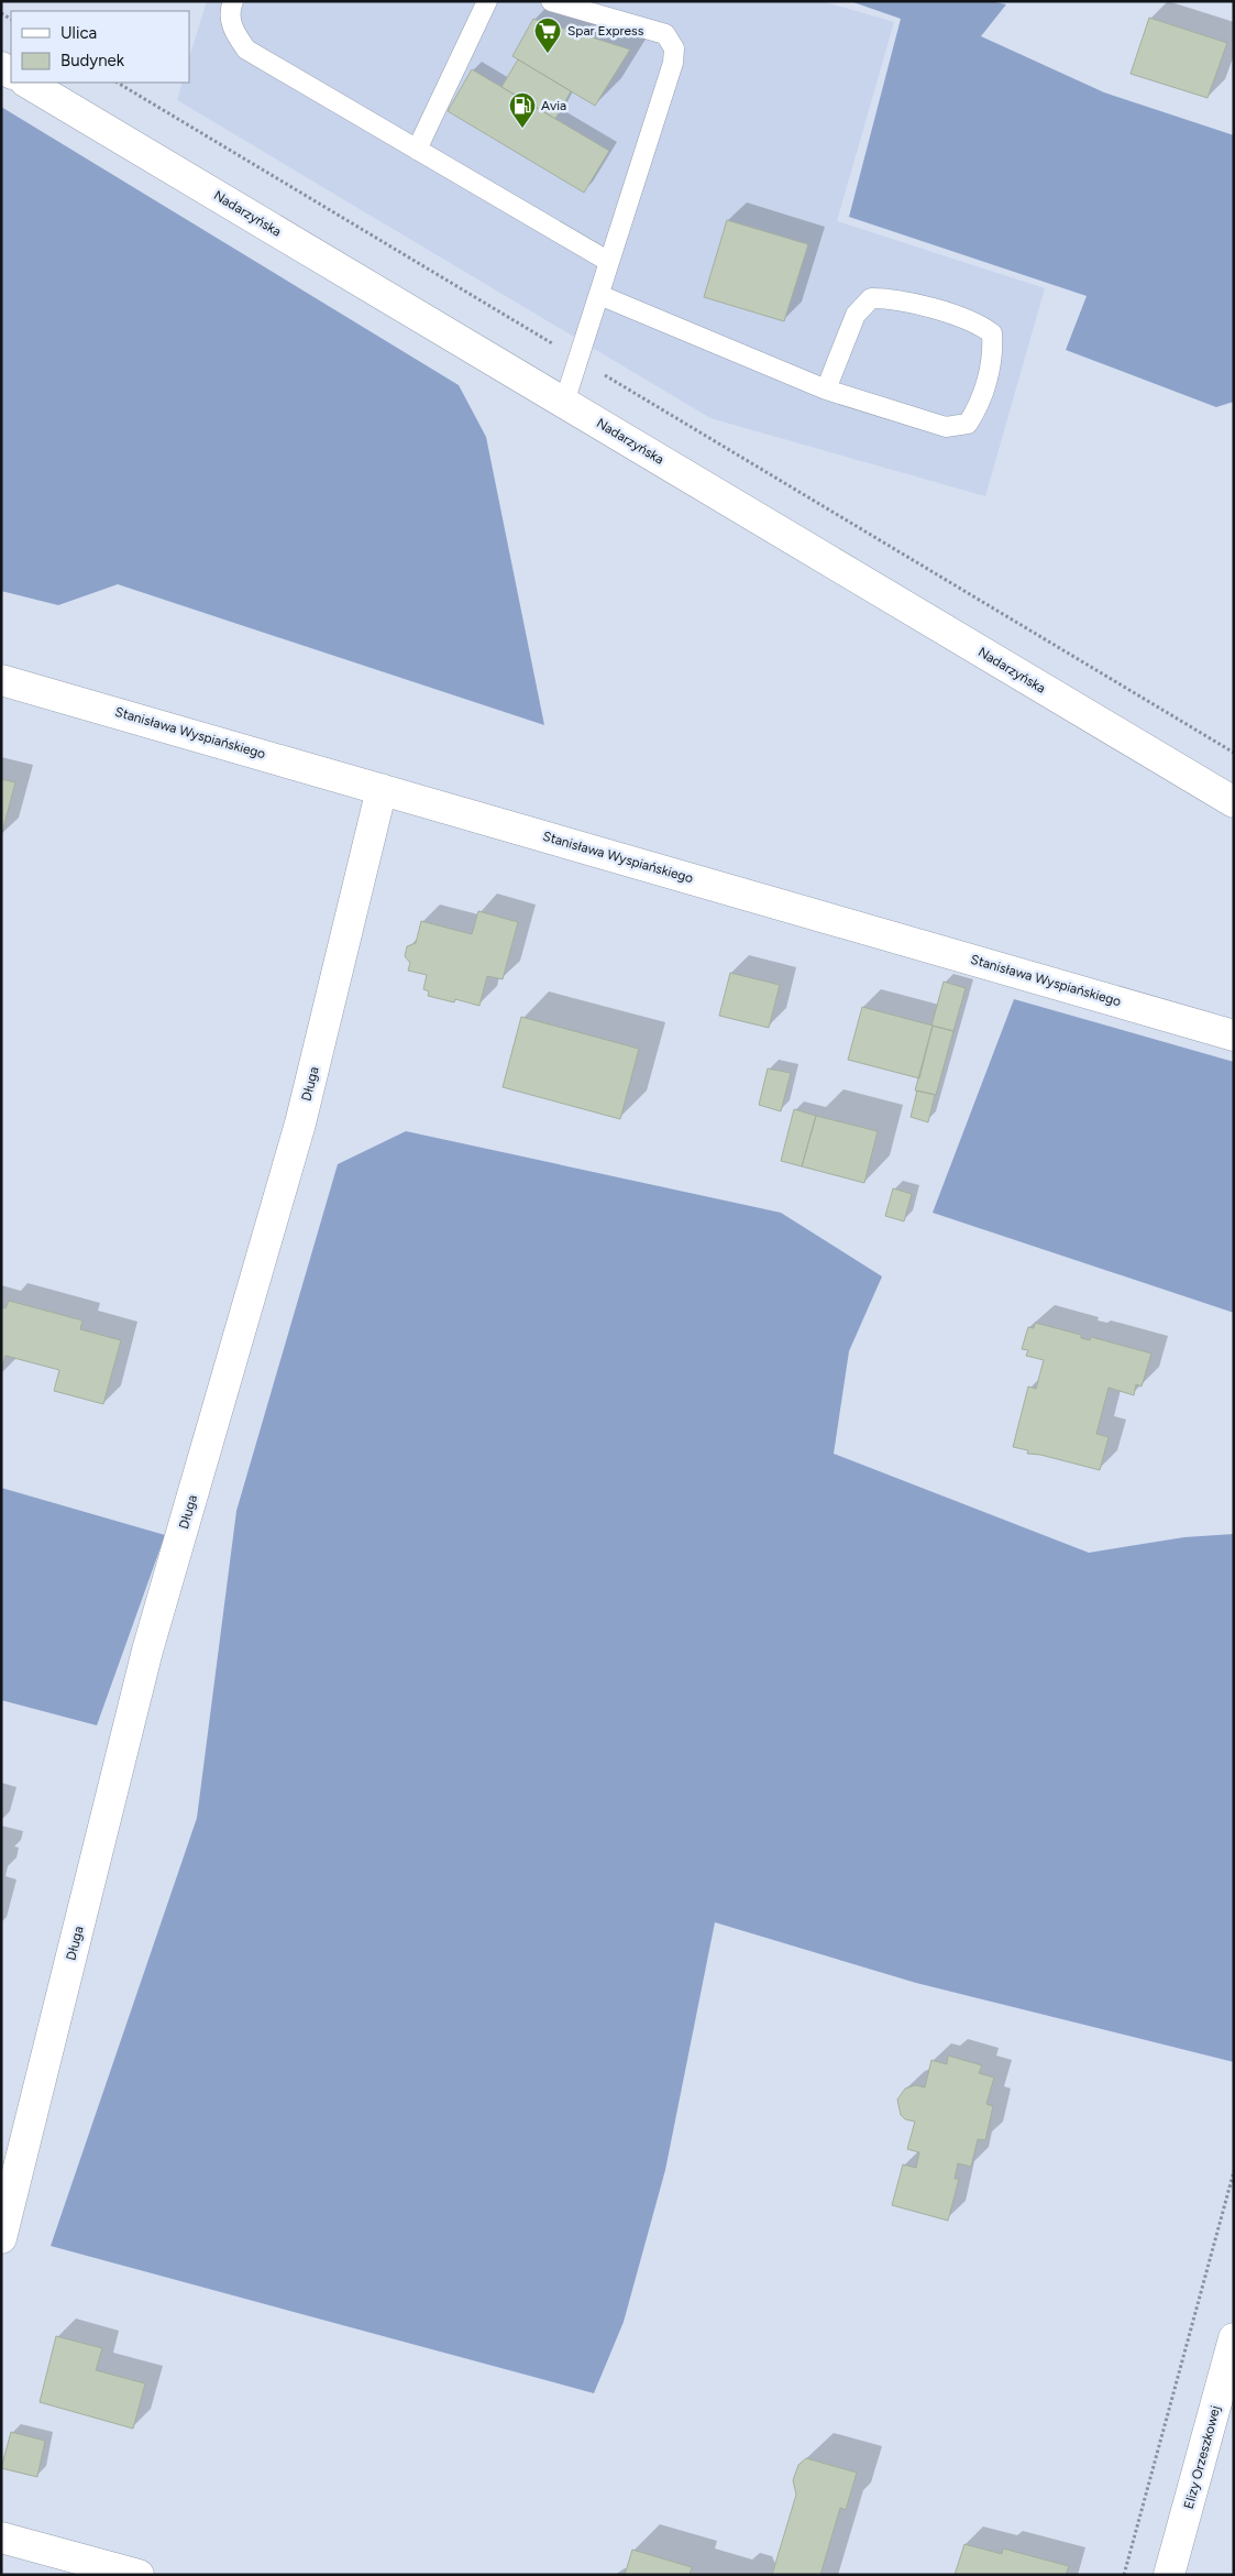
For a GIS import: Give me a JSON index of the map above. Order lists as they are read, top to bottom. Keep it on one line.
{"streets":{"street":["Nadarzyńska","Stanisława Wyspiańskiego","Długa","Elizy Orzeszkowej"]},"crossings":[["Stanisława Wyspiańskiego","Długa"]],"places":{"supermarket":["Spar Express"],"fuel station":["Avia"]},"legend":["Ulica","Budynek"]}
